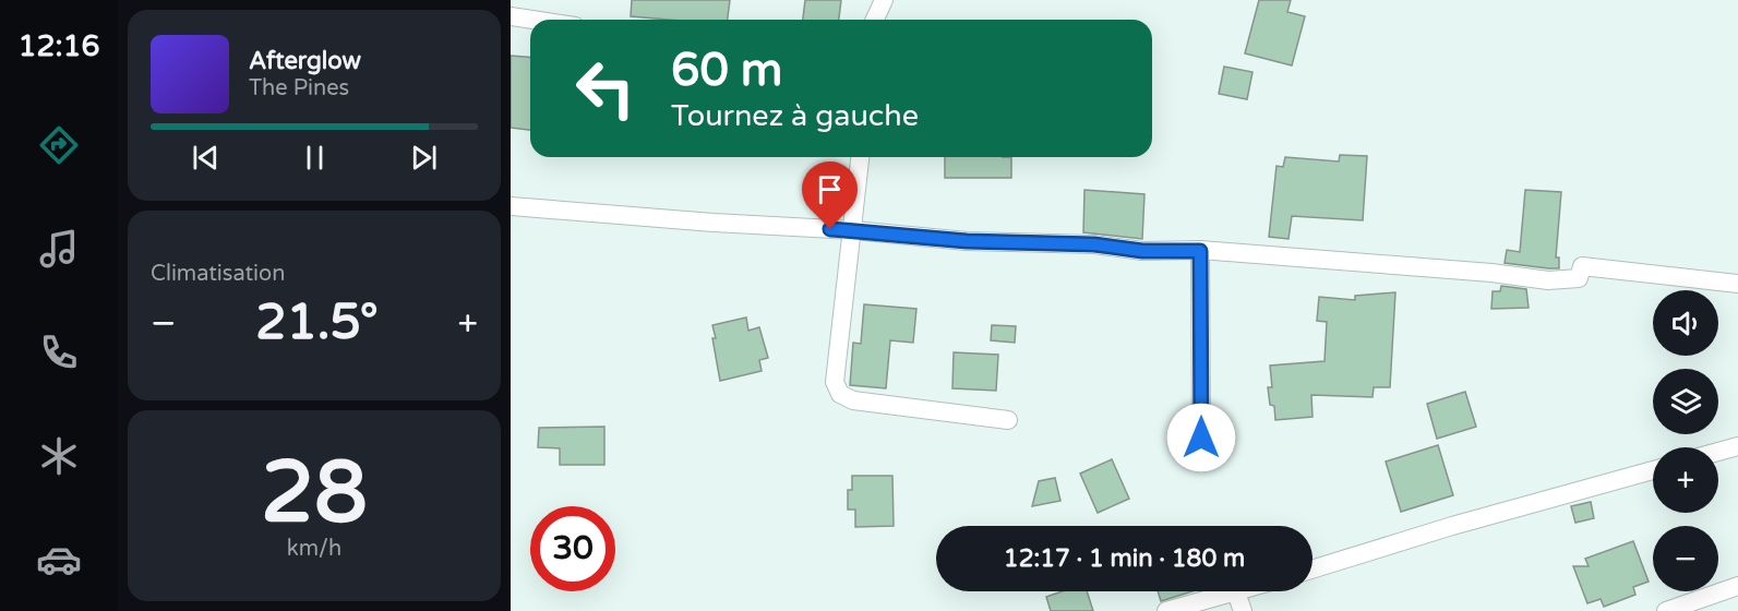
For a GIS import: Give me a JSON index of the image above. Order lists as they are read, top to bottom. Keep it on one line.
{"page":{"tabs":"12:16","turn":["60 m","Tournez à gauche"],"song":["Afterglow","The Pines"],"tile":["Climatisation",["28","km/h"]],"map_buttons":["+","−"],"heat":["−","21.5°","+"],"limit":"30","trip":"12:17 · 1 min · 180 m"}}
